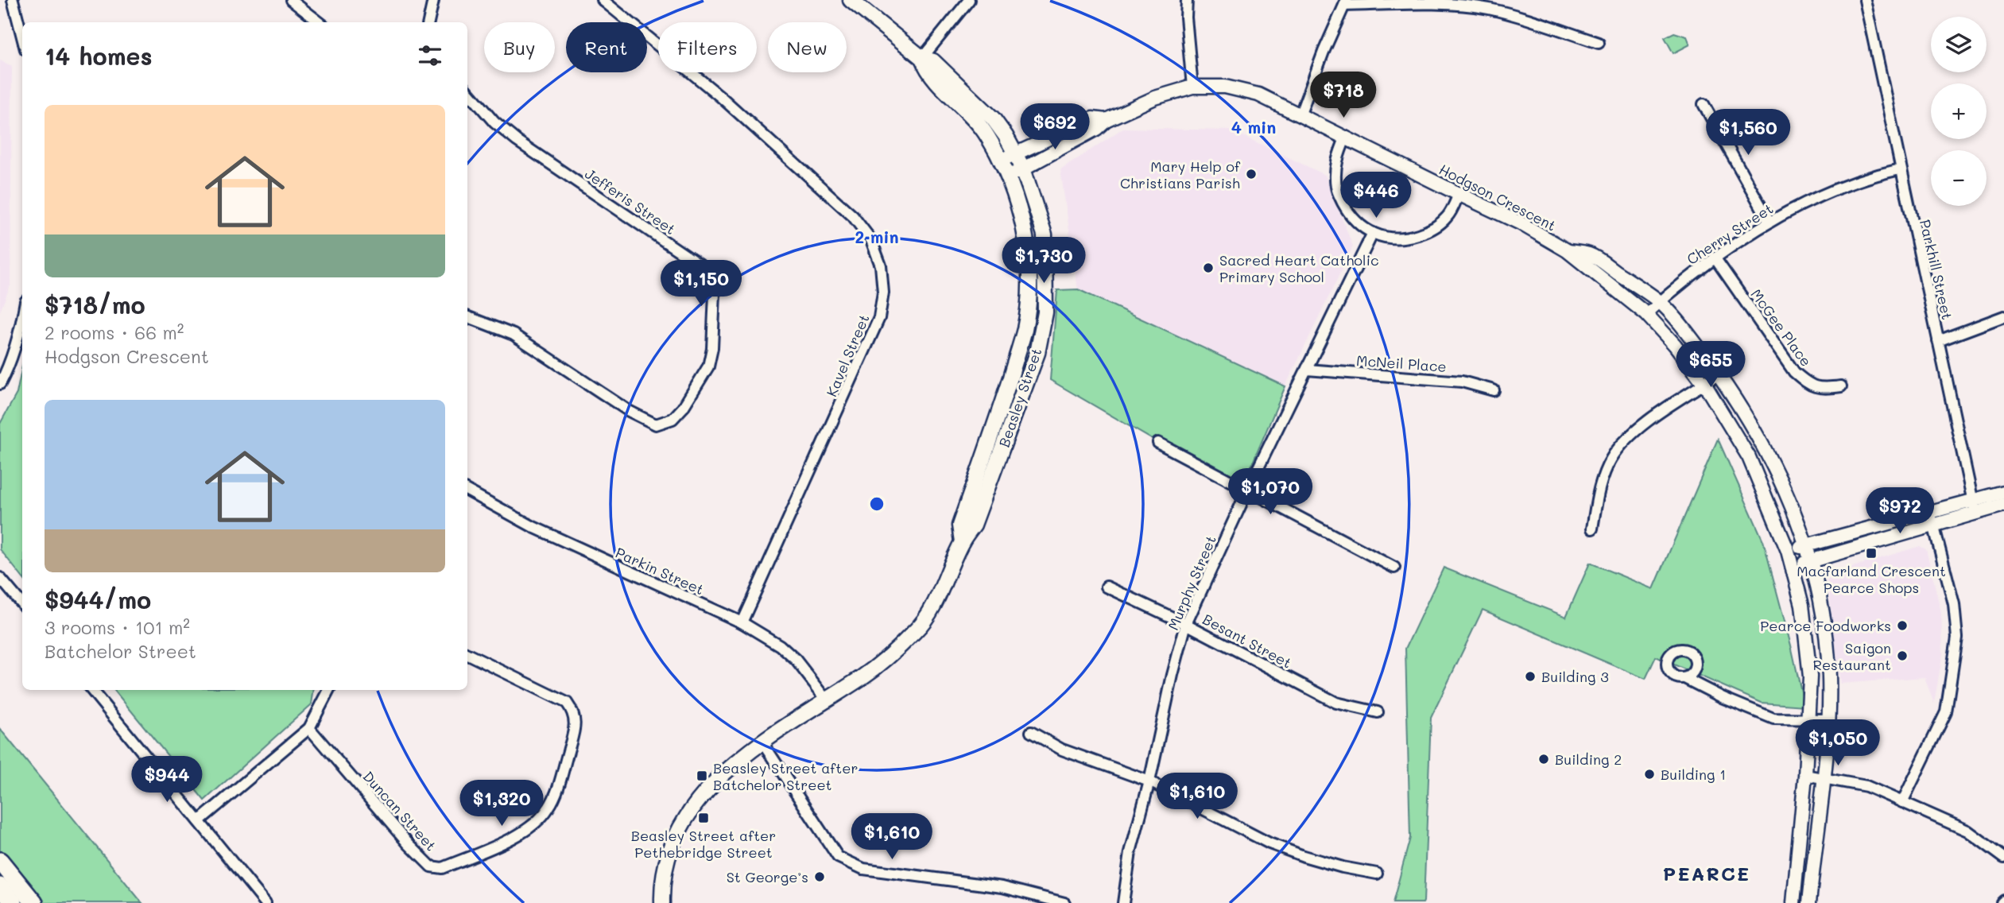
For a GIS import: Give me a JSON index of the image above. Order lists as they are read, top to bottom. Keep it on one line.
{"streets":{"main road":["Beasley Street"],"street":["Hodgson Crescent","Jefferis Street","Cherry Street","Parkhill Street","McGee Place","Kavel Street","McNeil Place","Parkin Street","Murphy Street","Besant Street","Duncan Street"]},"crossings":[["Hodgson Crescent","Cherry Street"],["Hodgson Crescent","Beasley Street"],["Cherry Street","Parkhill Street"],["Cherry Street","McGee Place"],["Kavel Street","Parkin Street"],["McNeil Place","Murphy Street"],["Beasley Street","Parkin Street"],["Murphy Street","Besant Street"]],"districts":["PEARCE"],"places":{"other":["Mary Help of Christians Parish","Sacred Heart Catholic Primary School","Pearce Foodworks","Saigon Restaurant","Building 3","Building 2","Building 1","St George’s"],"transit":["Macfarland Crescent Pearce Shops","Beasley Street after Batchelor Street","Beasley Street after Pethebridge Street"]},"page":{"map_buttons":["+","−"],"chip":["Buy","Rent","Filters","New"],"heading":"14 homes","price":["$718","$692","$1,560","$446","$1,730","$1,150","$655","$1,070","$972","$1,050","$944","$1,610","$1,320","$1,610"],"list":[{"name":"$718/mo","note":"2 rooms · 66 m² · Hodgson Crescent"},{"name":"$944/mo","note":"3 rooms · 101 m² · Batchelor Street"}]},"rings":["4 min","2 min"]}
